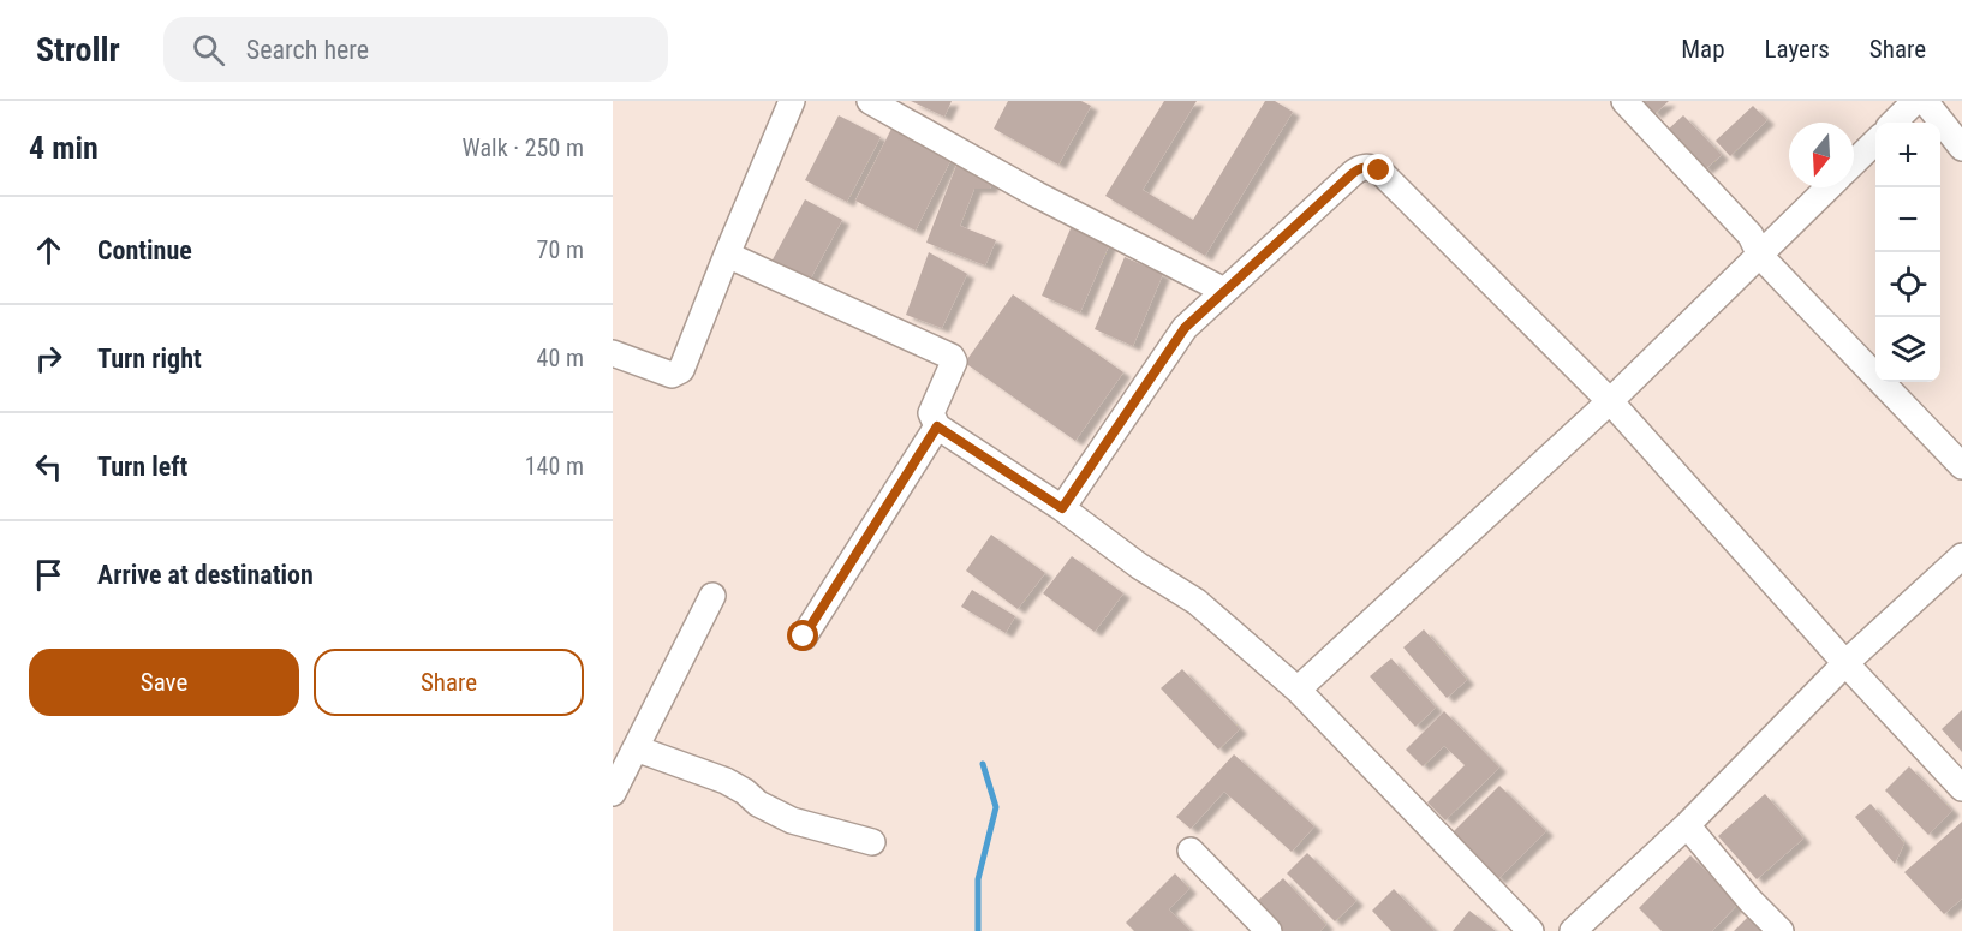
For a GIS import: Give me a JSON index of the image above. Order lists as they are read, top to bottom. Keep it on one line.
{"north":"bottom","page":{"header":"Strollr","search":"Search here","nav":["Map","Layers","Share"],"heading":["4 min","Walk · 250 m"],"map_buttons":["+","−"],"list":[["Continue","70 m"],["Turn right","40 m"],["Turn left","140 m"],"Arrive at destination"],"buttons":["Save","Share"]}}
